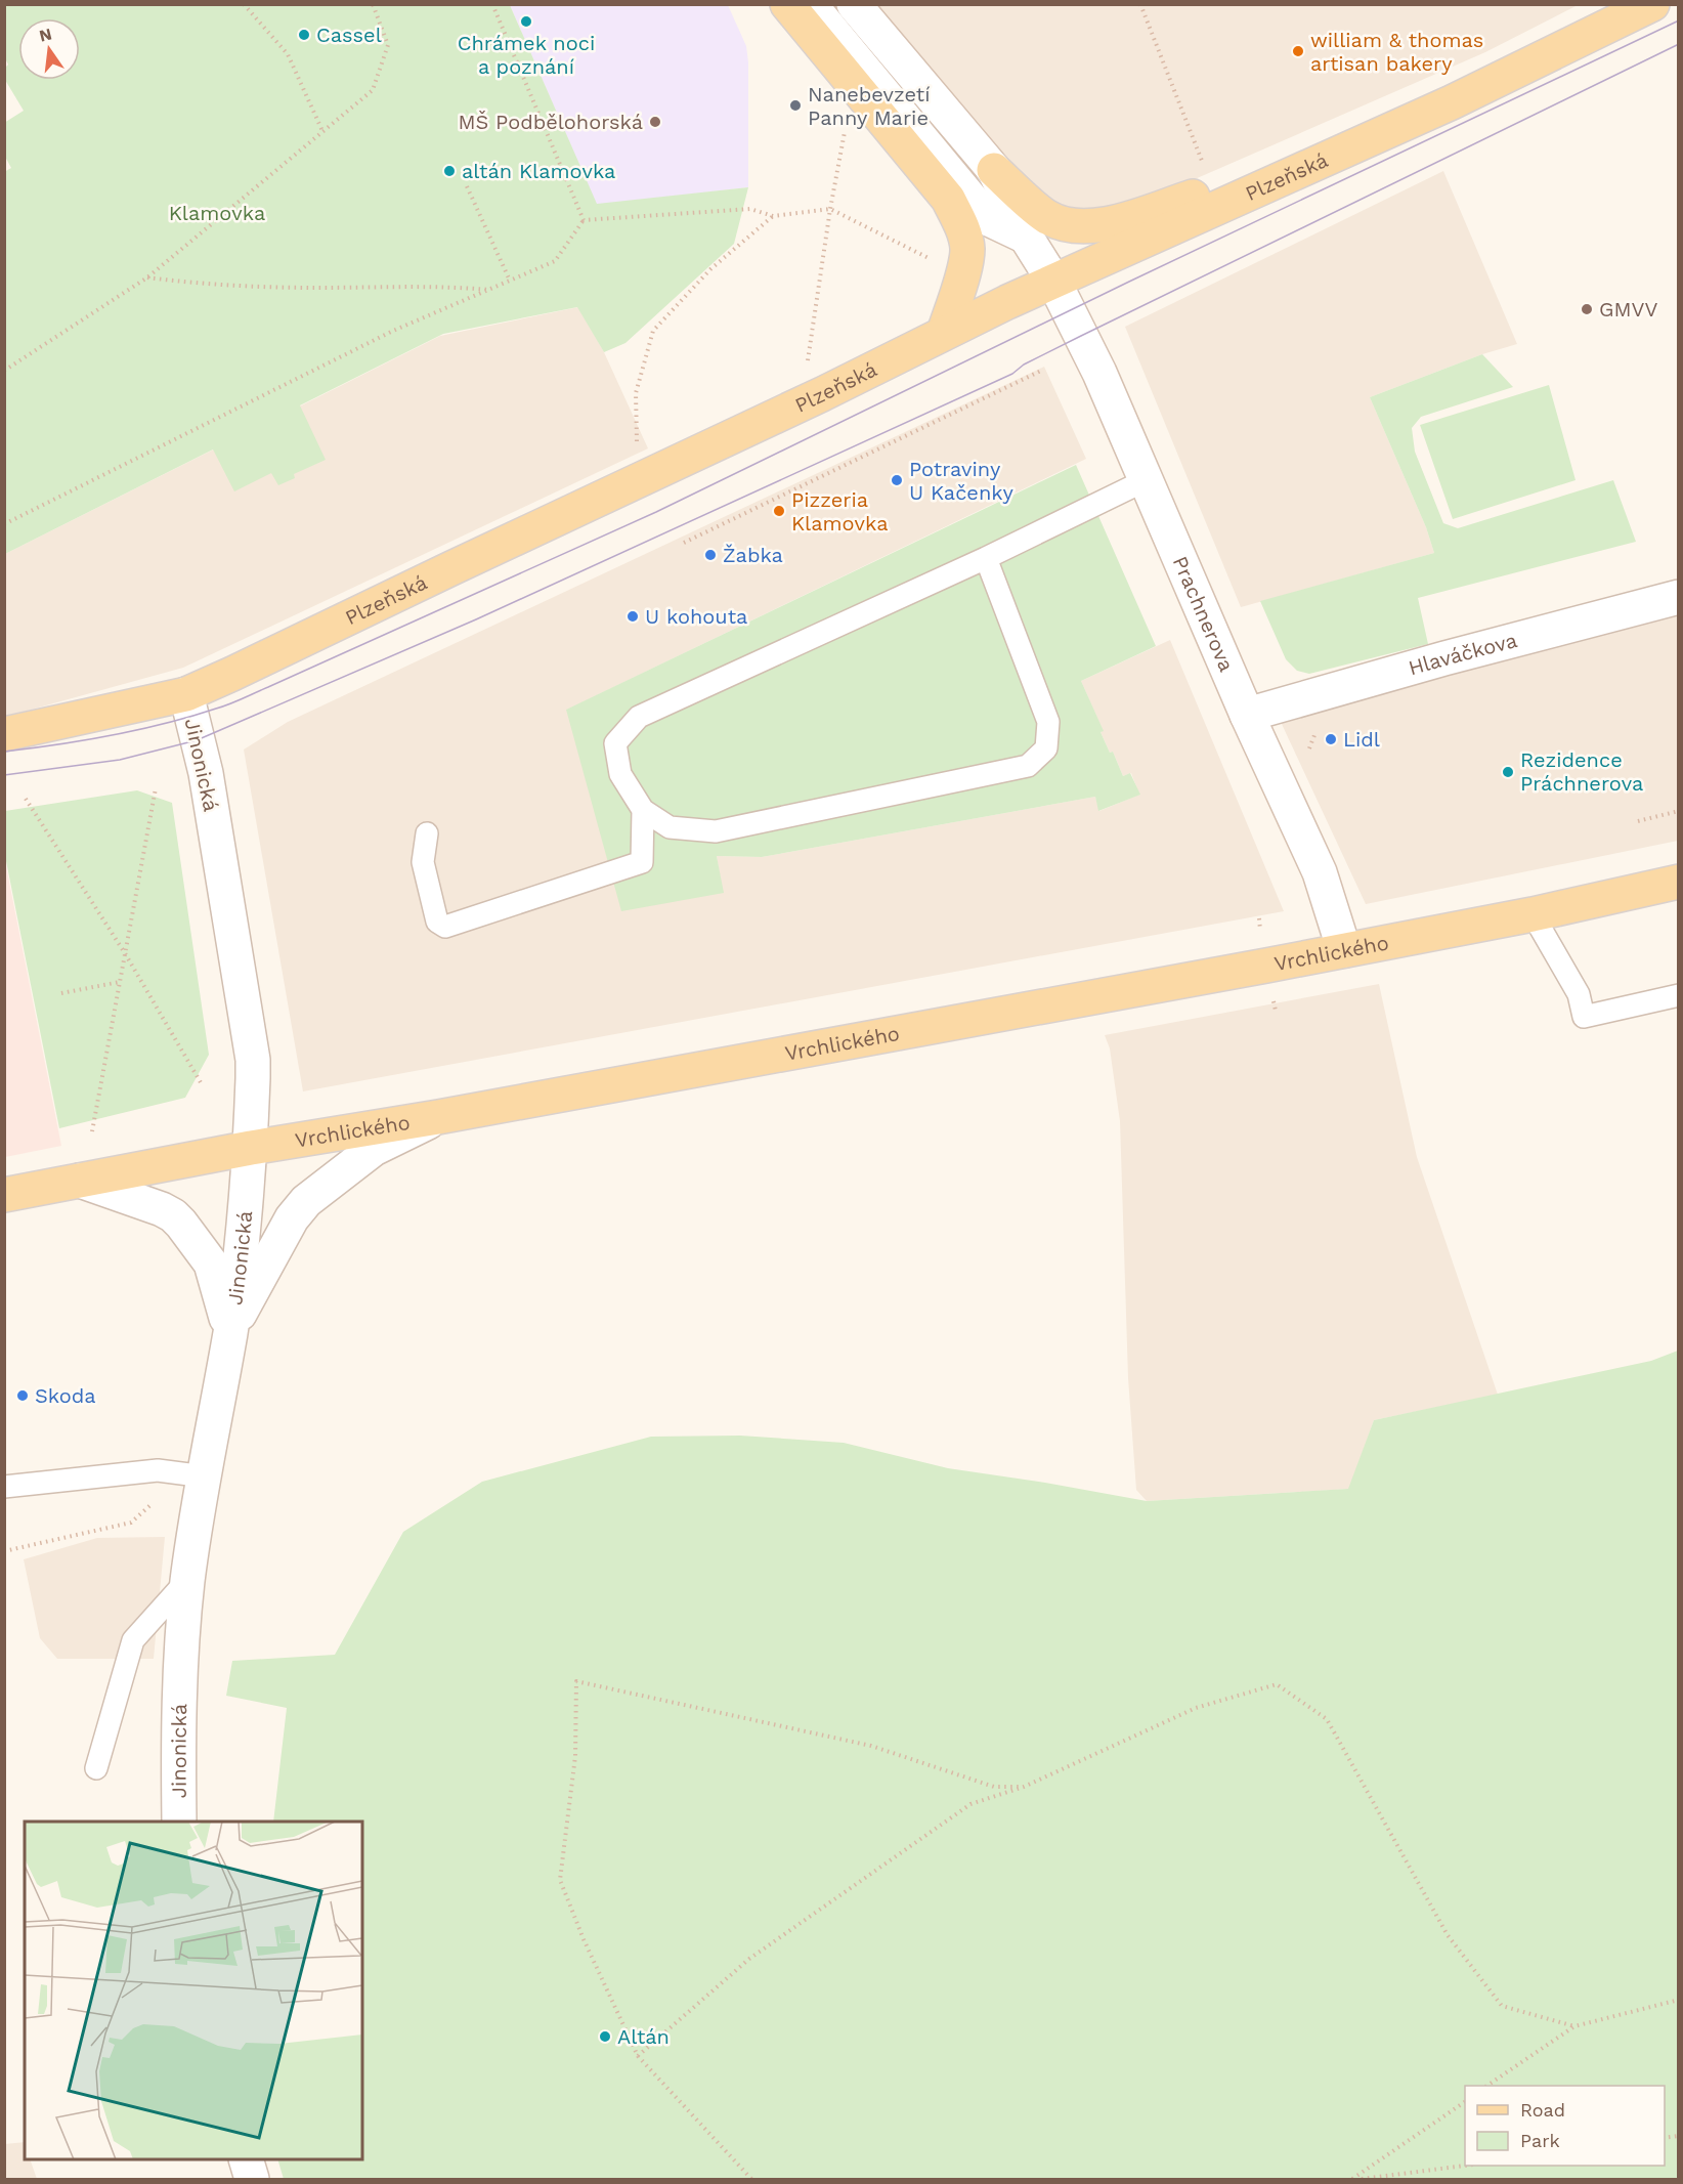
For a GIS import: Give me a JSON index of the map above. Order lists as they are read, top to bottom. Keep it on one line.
{"streets":{"main road":["Plzeňská","Vrchlického"],"street":["Prachnerova","Hlaváčkova","Jinonická"]},"crossings":[["Plzeňská","Prachnerova"],["Plzeňská","Jinonická"],["Prachnerova","Hlaváčkova"],["Prachnerova","Vrchlického"],["Jinonická","Vrchlického"]],"parks":["Klamovka"],"places":["Chrámek noci a poznání","Cassel","william & thomas artisan bakery","Nanebevzetí Panny Marie","MŠ Podbělohorská","altán Klamovka","GMVV","Potraviny U Kačenky","Pizzeria Klamovka","Žabka","U kohouta","Lidl","Rezidence Práchnerova","Skoda","Altán"],"legend":["Road","Park"],"north":"top"}
